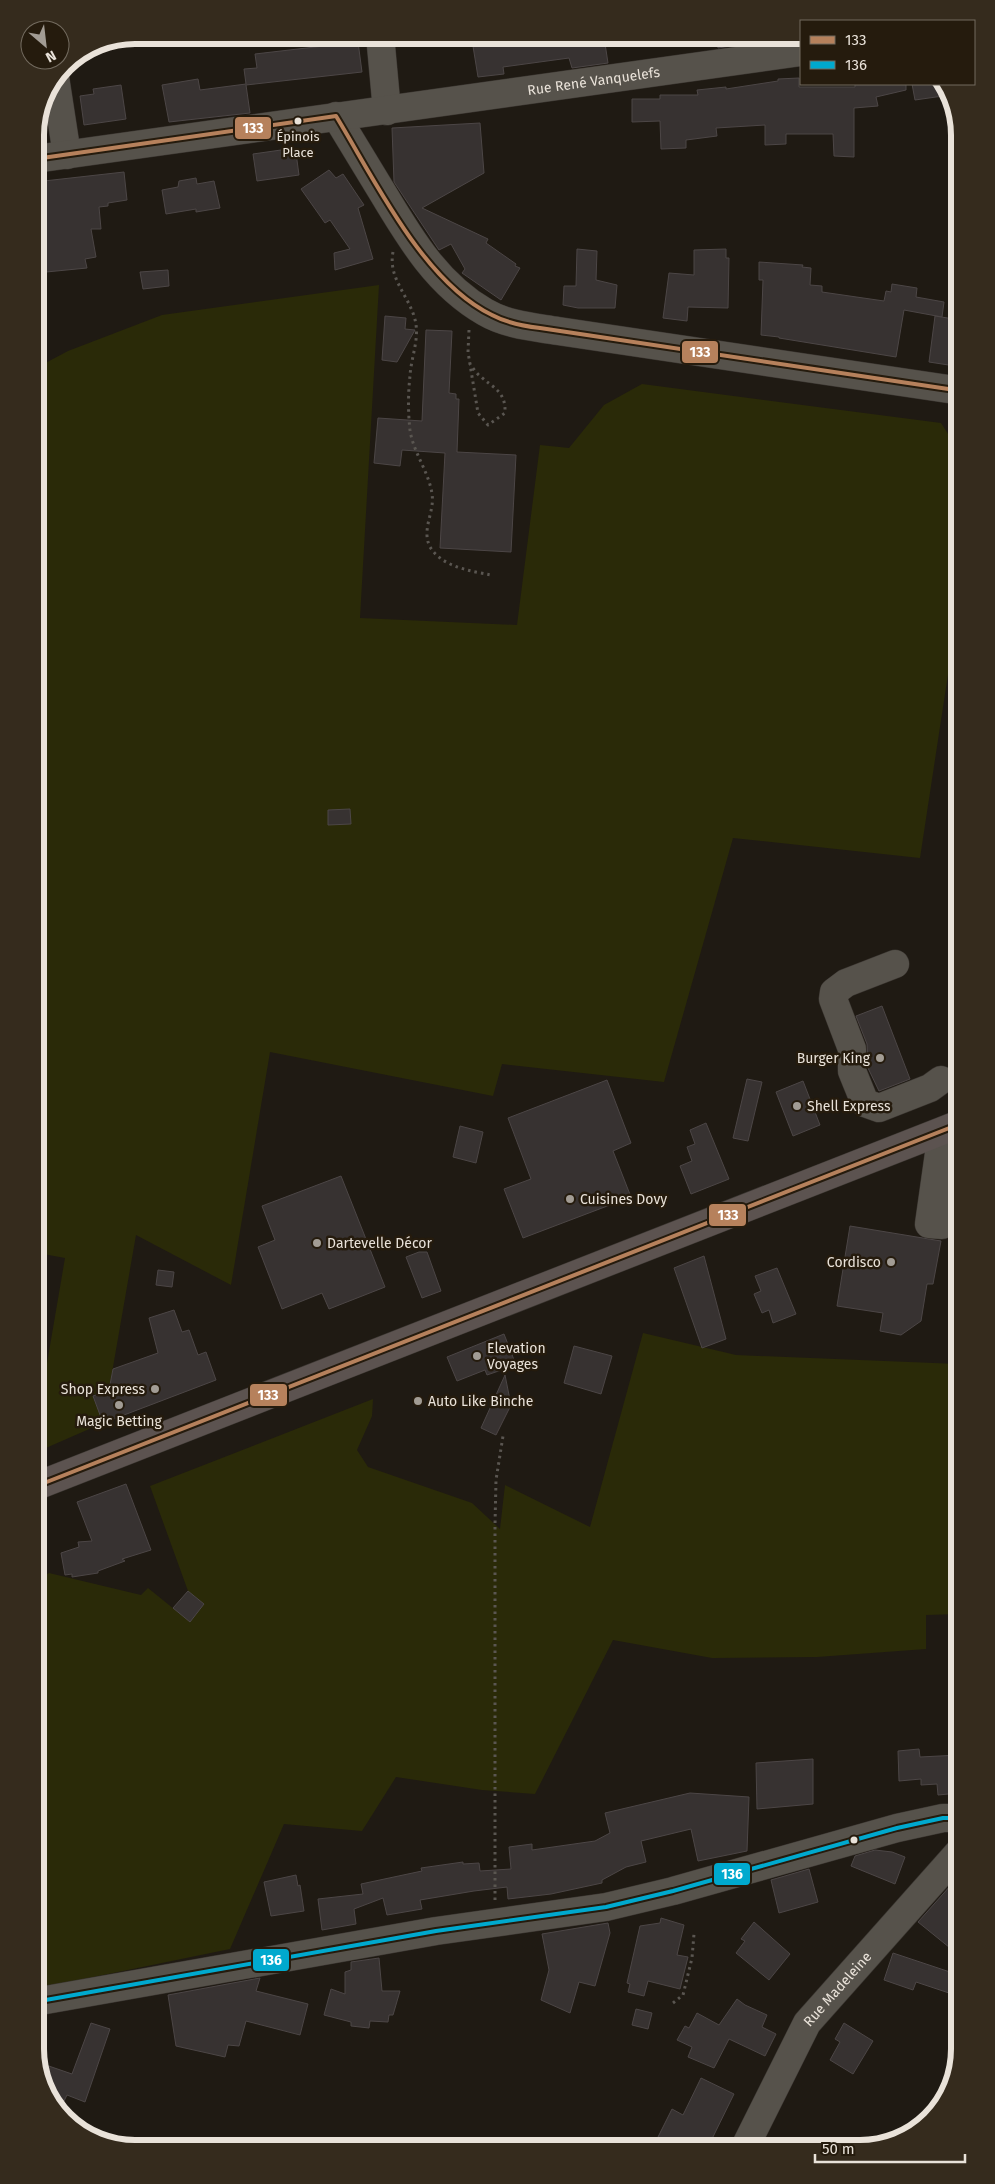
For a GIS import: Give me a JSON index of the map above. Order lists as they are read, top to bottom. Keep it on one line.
{"streets":{"street":["Rue René Vanquelefs","Rue Madeleine"]},"places":["Épinois Place","Burger King","Shell Express","Cuisines Dovy","Dartevelle Décor","Cordisco","Elevation Voyages","Shop Express","Auto Like Binche","Magic Betting"],"lines":["transit line 133","transit line 136"],"legend":["133","136"],"scale_bar":"50 m","north":"bottom right"}
